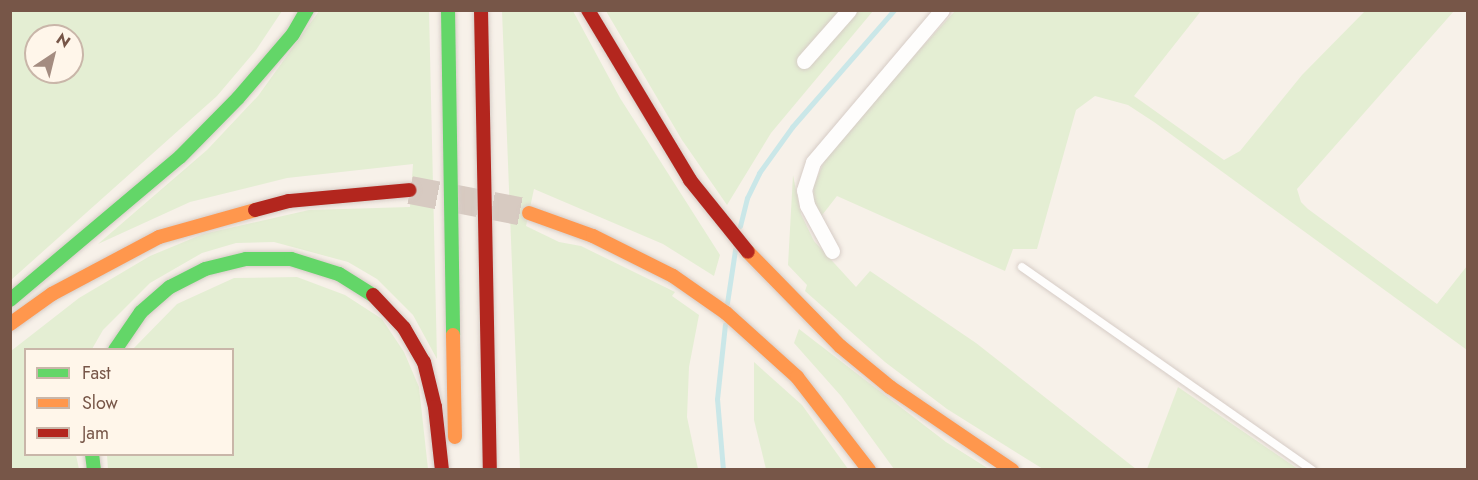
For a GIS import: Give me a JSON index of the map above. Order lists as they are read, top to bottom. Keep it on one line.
{"legend":["Fast","Slow","Jam"],"north":"top right"}
